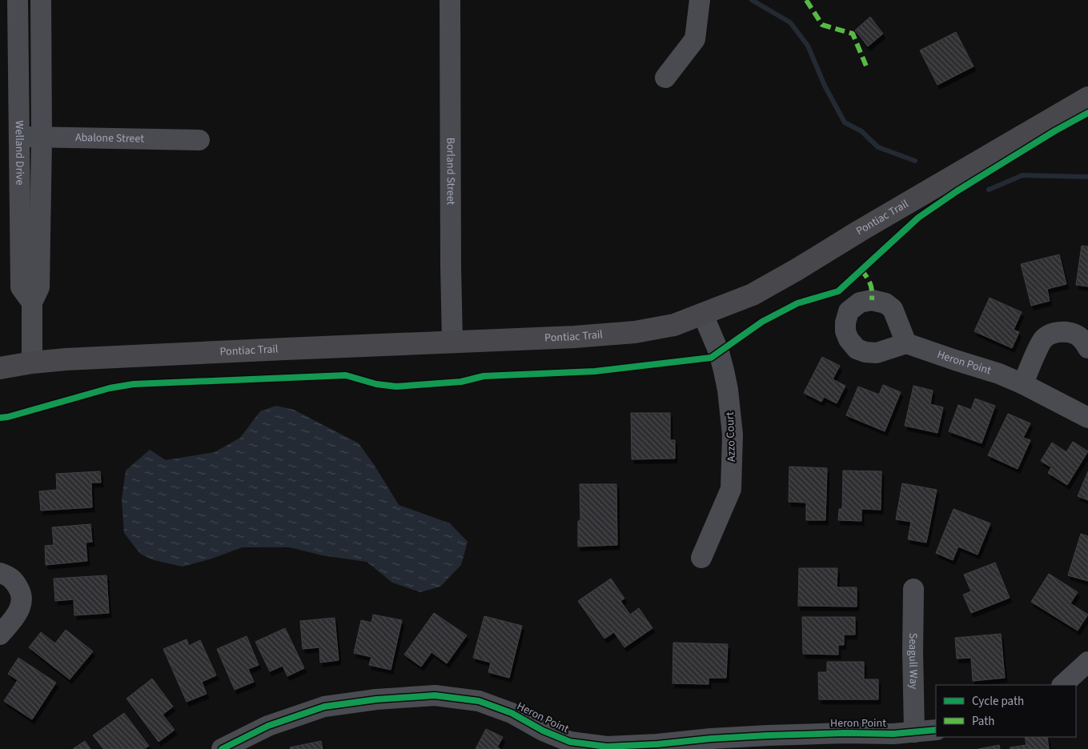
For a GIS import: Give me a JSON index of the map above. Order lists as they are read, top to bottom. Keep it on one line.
{"streets":{"main road":["Pontiac Trail"],"street":["Abalone Street","Welland Drive","Borland Street","Heron Point","Azzo Court","Seagull Way"]},"crossings":[["Abalone Street","Welland Drive"],["Welland Drive","Pontiac Trail"],["Borland Street","Pontiac Trail"],["Pontiac Trail","Azzo Court"],["Heron Point","Seagull Way"]],"legend":["Cycle path","Path"]}
